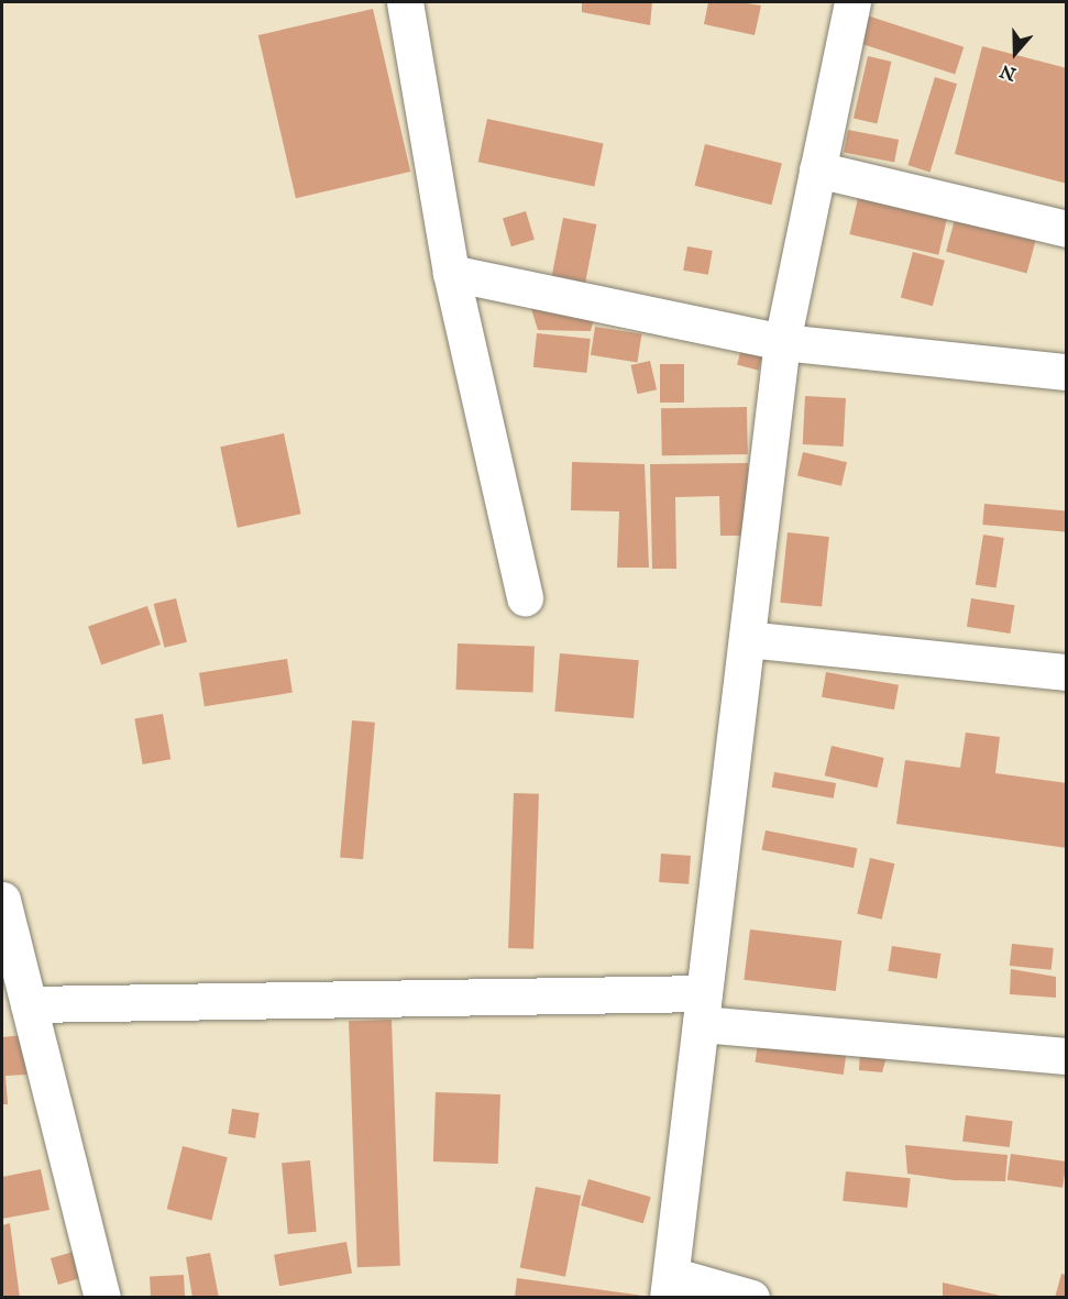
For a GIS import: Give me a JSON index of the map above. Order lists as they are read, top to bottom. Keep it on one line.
{"north":"bottom"}
